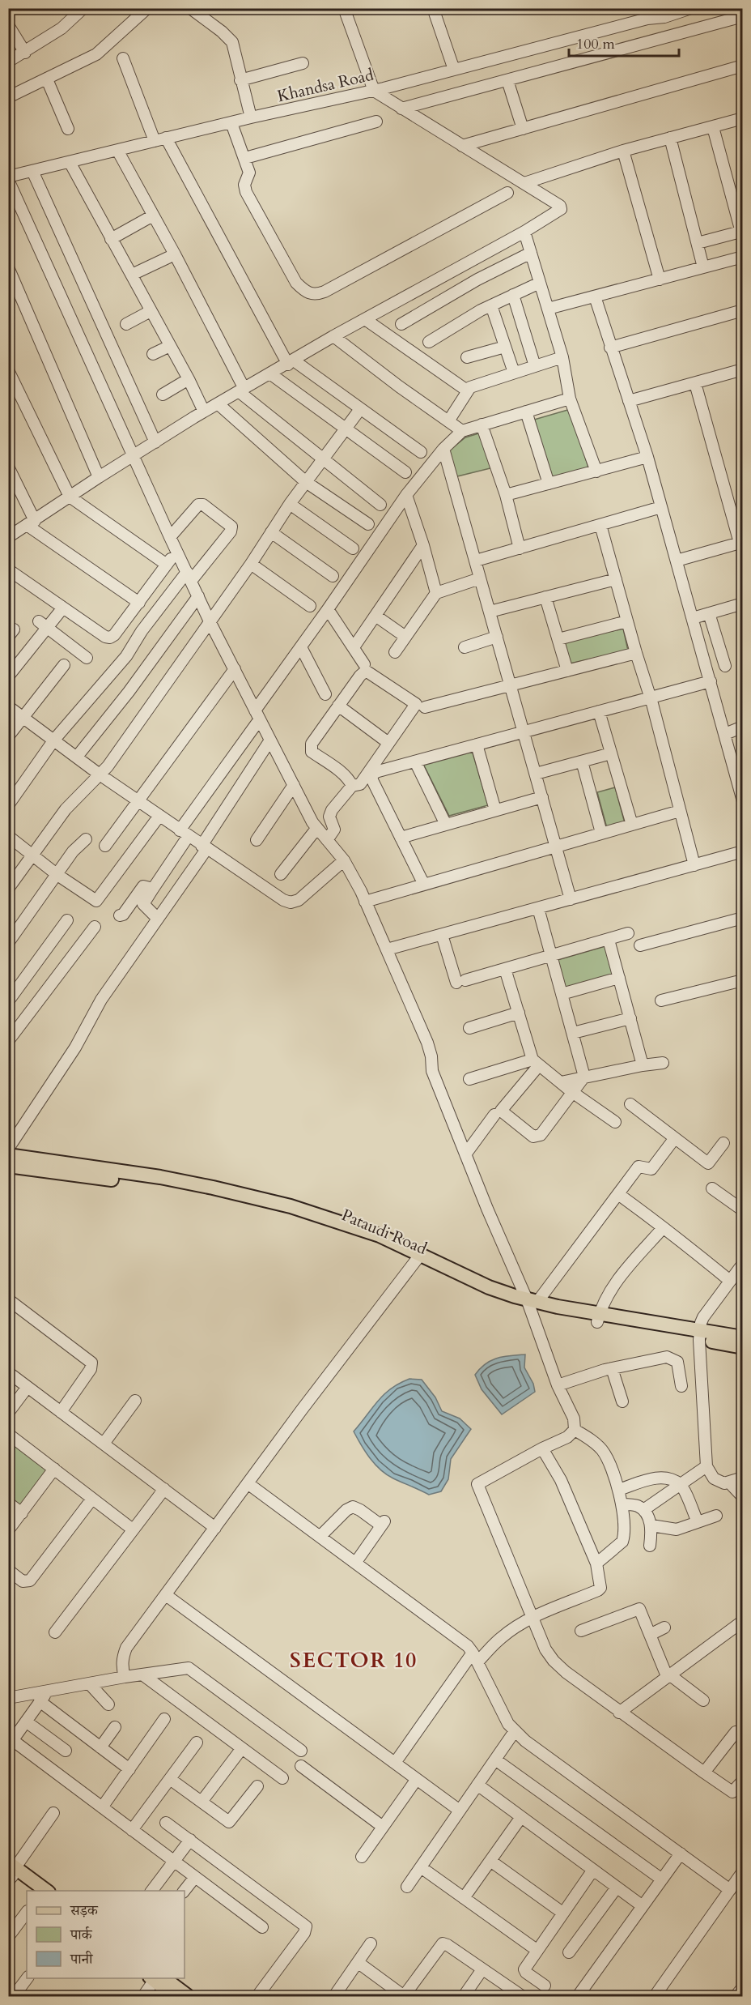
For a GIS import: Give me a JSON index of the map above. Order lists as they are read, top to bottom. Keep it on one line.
{"streets":{"street":["Khandsa Road"]},"districts":["SECTOR 10"],"legend":["सड़क","पार्क","पानी"],"scale_bar":"100 m"}
